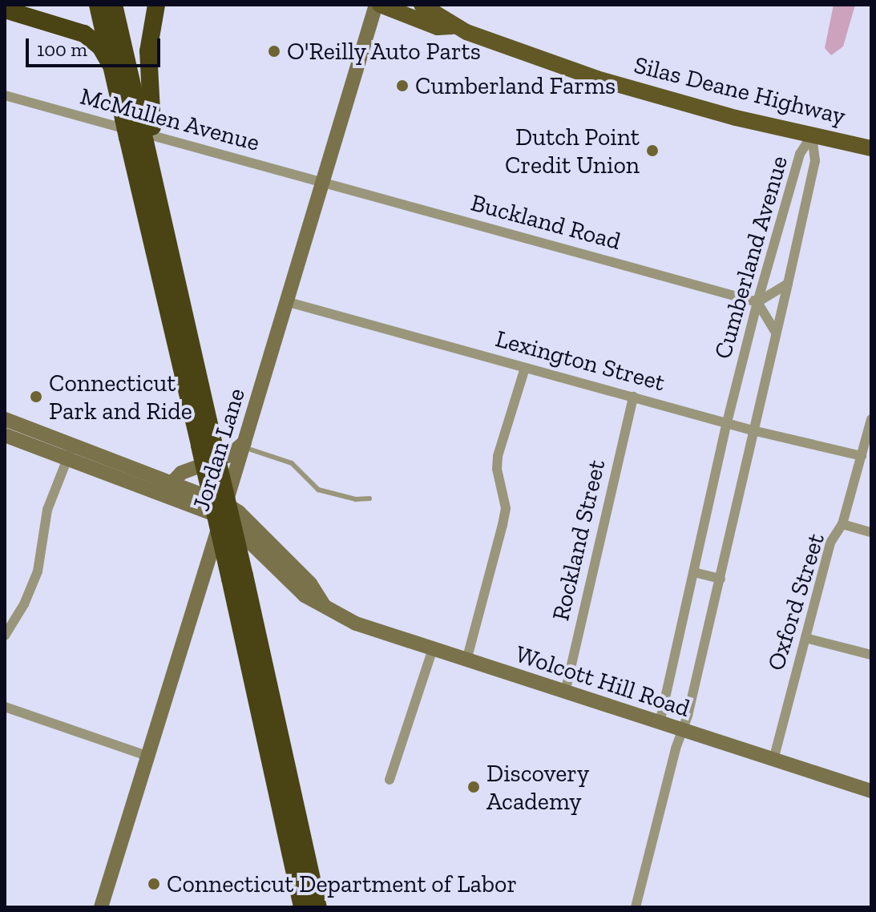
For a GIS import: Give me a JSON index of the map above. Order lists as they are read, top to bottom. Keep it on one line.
{"streets":{"main road":["Silas Deane Highway","Jordan Lane","Wolcott Hill Road"],"street":["McMullen Avenue","Buckland Road","Cumberland Avenue","Lexington Street","Rockland Street","Oxford Street"]},"crossings":[["Silas Deane Highway","Cumberland Avenue"],["Silas Deane Highway","Jordan Lane"],["McMullen Avenue","Buckland Road"],["McMullen Avenue","Jordan Lane"],["Buckland Road","Cumberland Avenue"],["Buckland Road","Jordan Lane"],["Cumberland Avenue","Lexington Street"],["Cumberland Avenue","Wolcott Hill Road"],["Lexington Street","Jordan Lane"],["Lexington Street","Rockland Street"],["Lexington Street","Oxford Street"],["Jordan Lane","Wolcott Hill Road"],["Rockland Street","Wolcott Hill Road"],["Oxford Street","Wolcott Hill Road"]],"places":["O'Reilly Auto Parts","Cumberland Farms","Dutch Point Credit Union","Connecticut Park and Ride","Discovery Academy","Connecticut Department of Labor"],"scale_bar":"100 m"}
